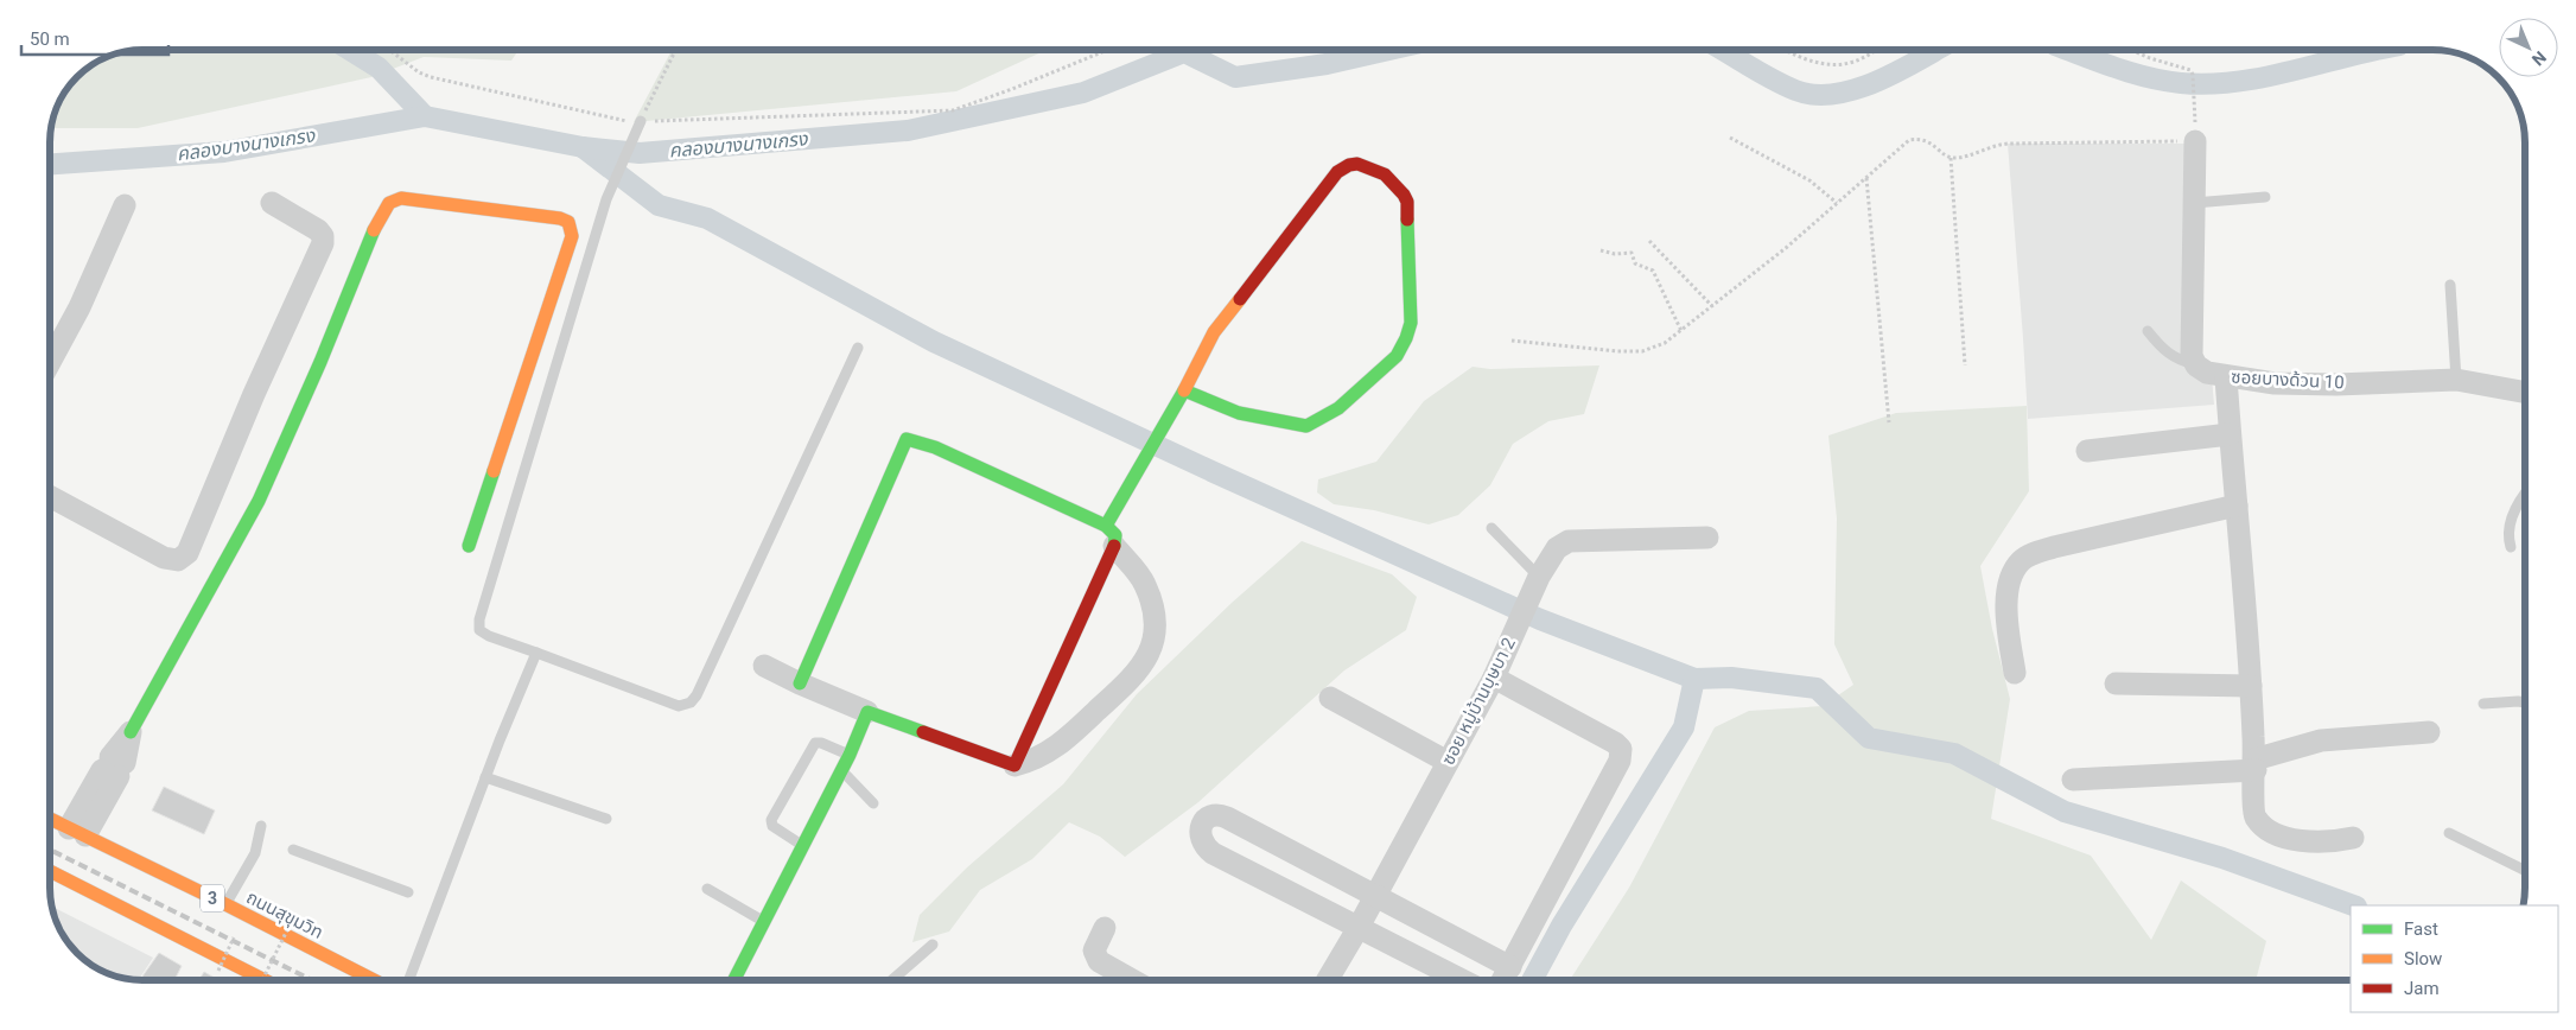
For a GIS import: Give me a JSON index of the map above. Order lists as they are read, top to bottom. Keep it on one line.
{"streets":{"main road":["3","ถนนสุขุมวิท"],"street":["ซอยบางด้วน 10","ซอย หมู่บ้านบุษบา 2"]},"water":["คลองบางนางเกรง"],"legend":["Fast","Slow","Jam"],"scale_bar":"50 m","north":"bottom right"}
